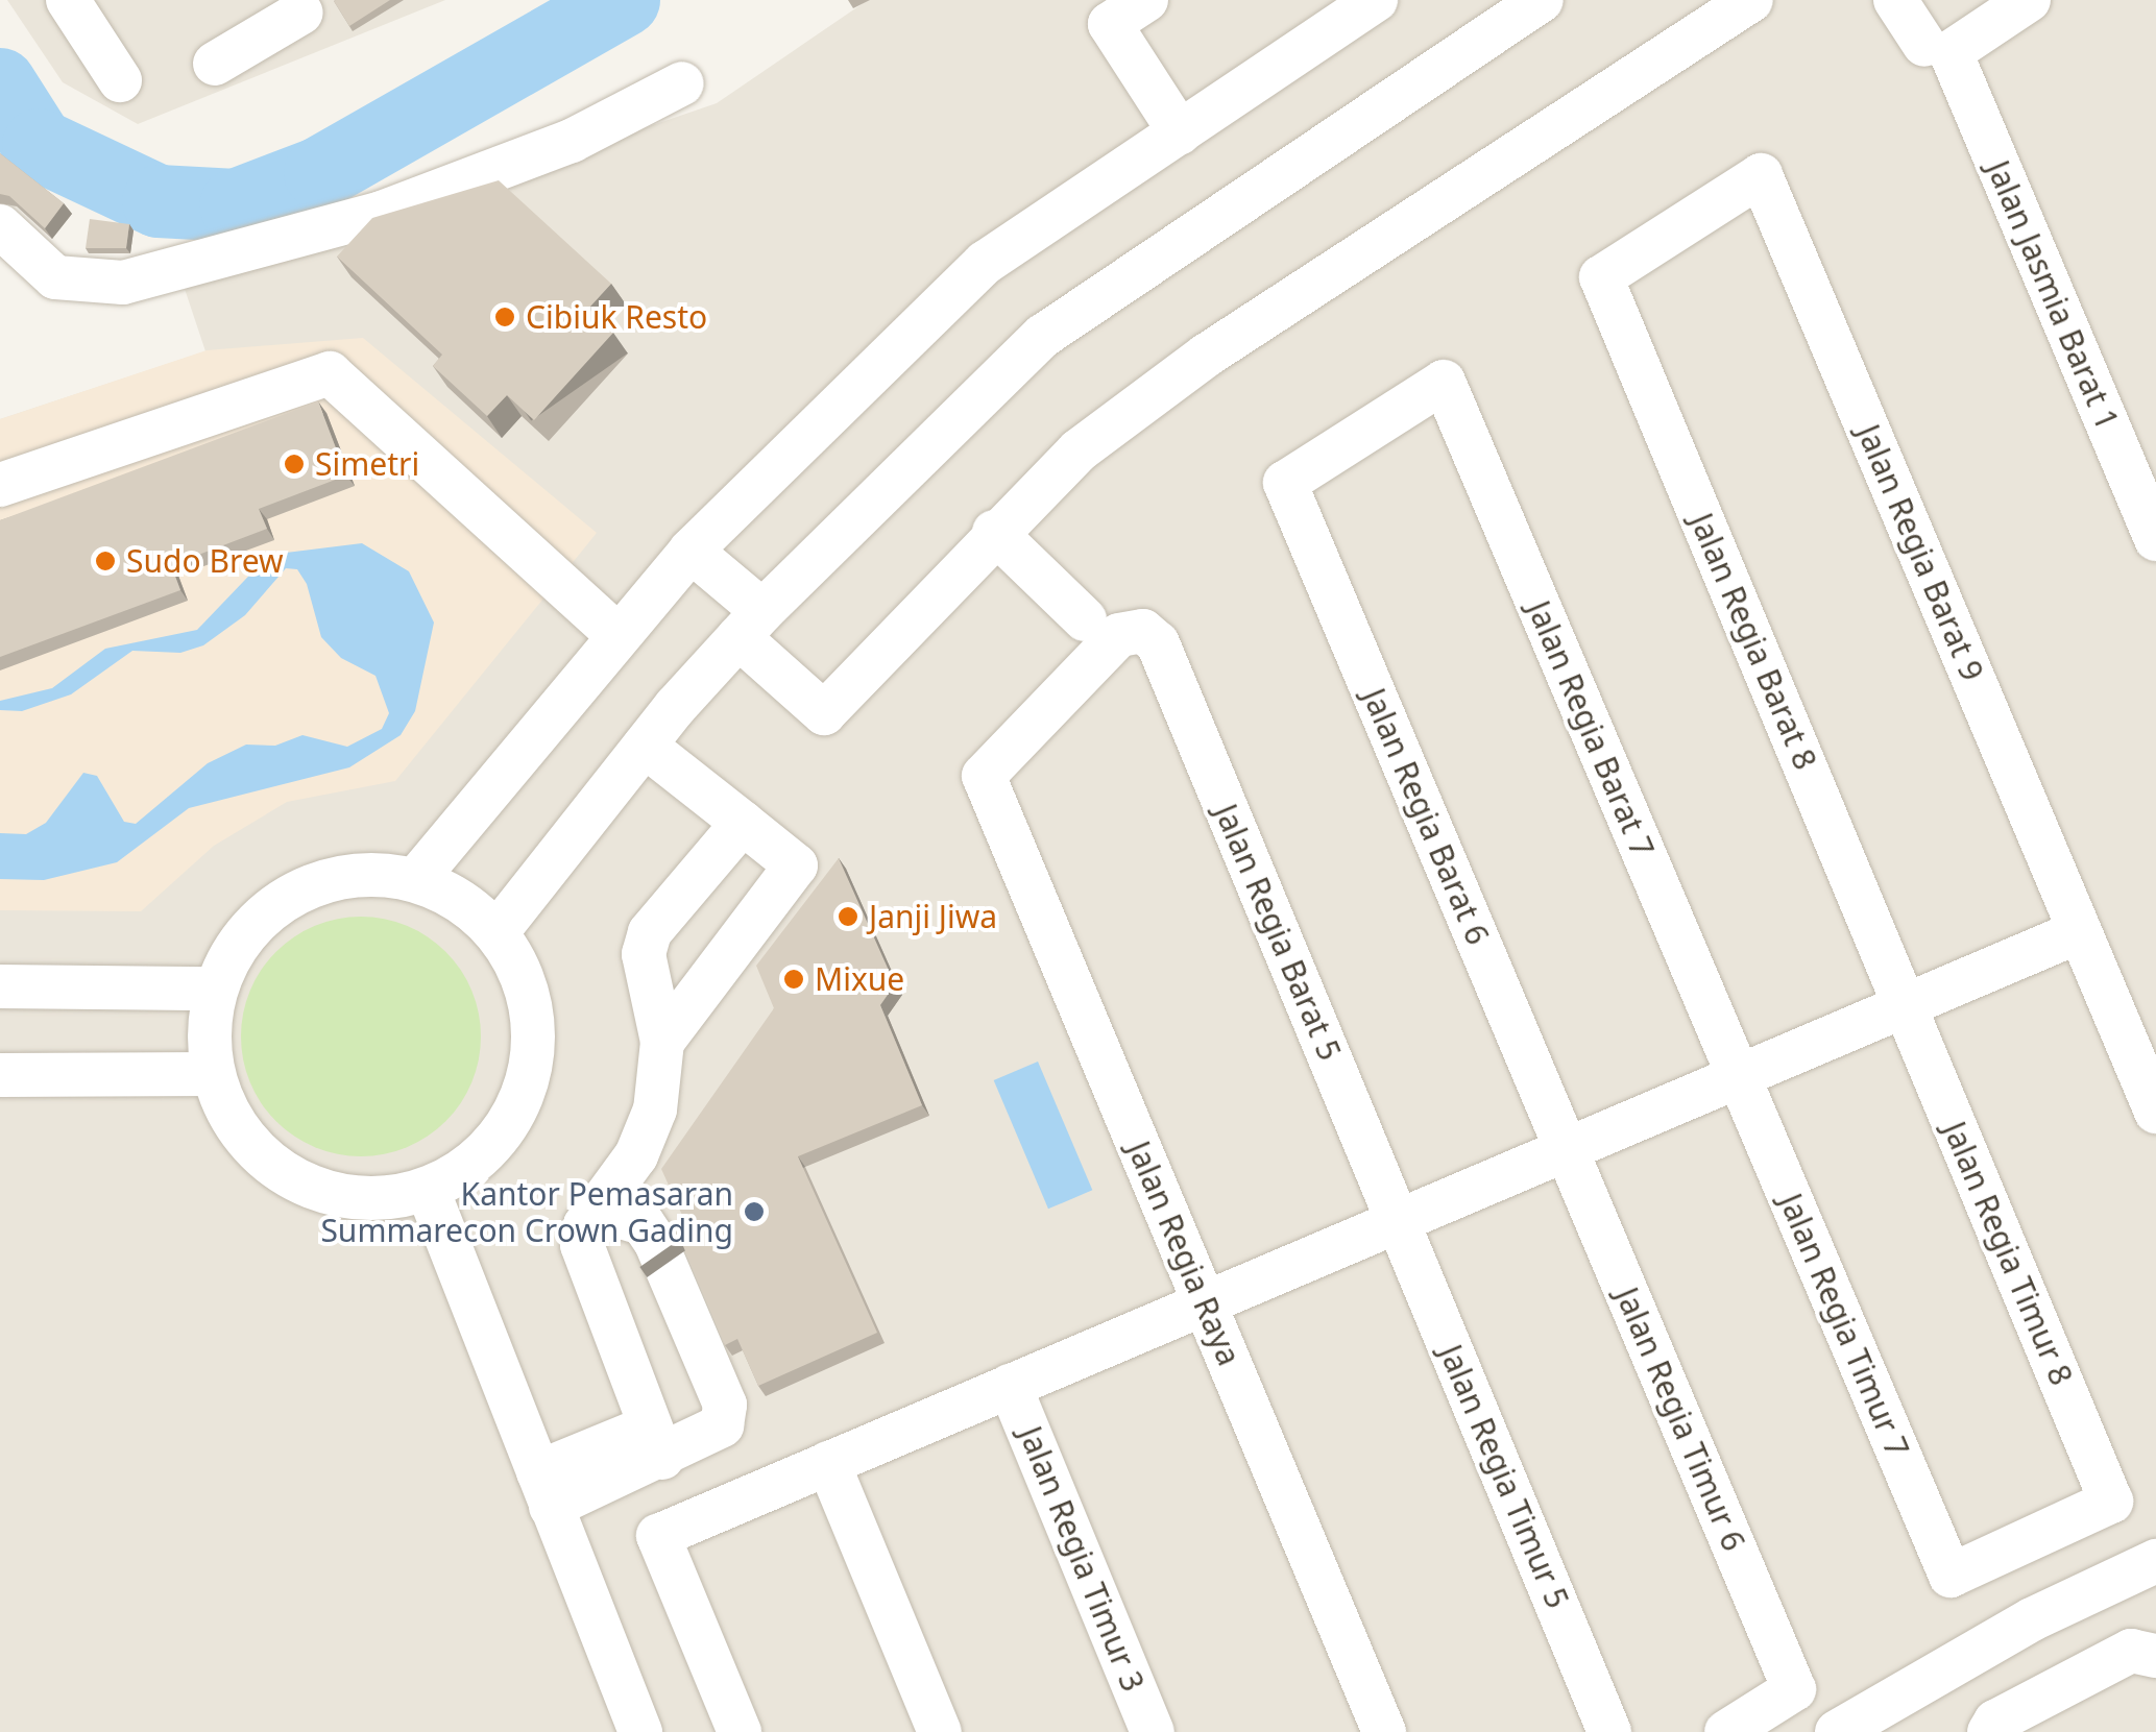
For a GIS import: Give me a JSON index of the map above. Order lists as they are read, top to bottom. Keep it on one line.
{"streets":{"street":["Jalan Jasmia Barat 1","Jalan Regia Barat 9","Jalan Regia Barat 8","Jalan Regia Barat 7","Jalan Regia Barat 6","Jalan Regia Barat 5","Jalan Regia Raya","Jalan Regia Timur 8","Jalan Regia Timur 7","Jalan Regia Timur 6","Jalan Regia Timur 5","Jalan Regia Timur 3"]},"crossings":[["Jalan Regia Barat 9","Jalan Regia Barat 8"],["Jalan Regia Barat 8","Jalan Regia Timur 8"],["Jalan Regia Barat 7","Jalan Regia Barat 6"],["Jalan Regia Barat 7","Jalan Regia Timur 7"],["Jalan Regia Barat 6","Jalan Regia Timur 6"],["Jalan Regia Barat 5","Jalan Regia Raya"],["Jalan Regia Barat 5","Jalan Regia Timur 5"],["Jalan Regia Timur 8","Jalan Regia Timur 7"]],"places":["Cibiuk Resto","Simetri","Sudo Brew","Janji Jiwa","Mixue","Kantor Pemasaran Summarecon Crown Gading"]}
